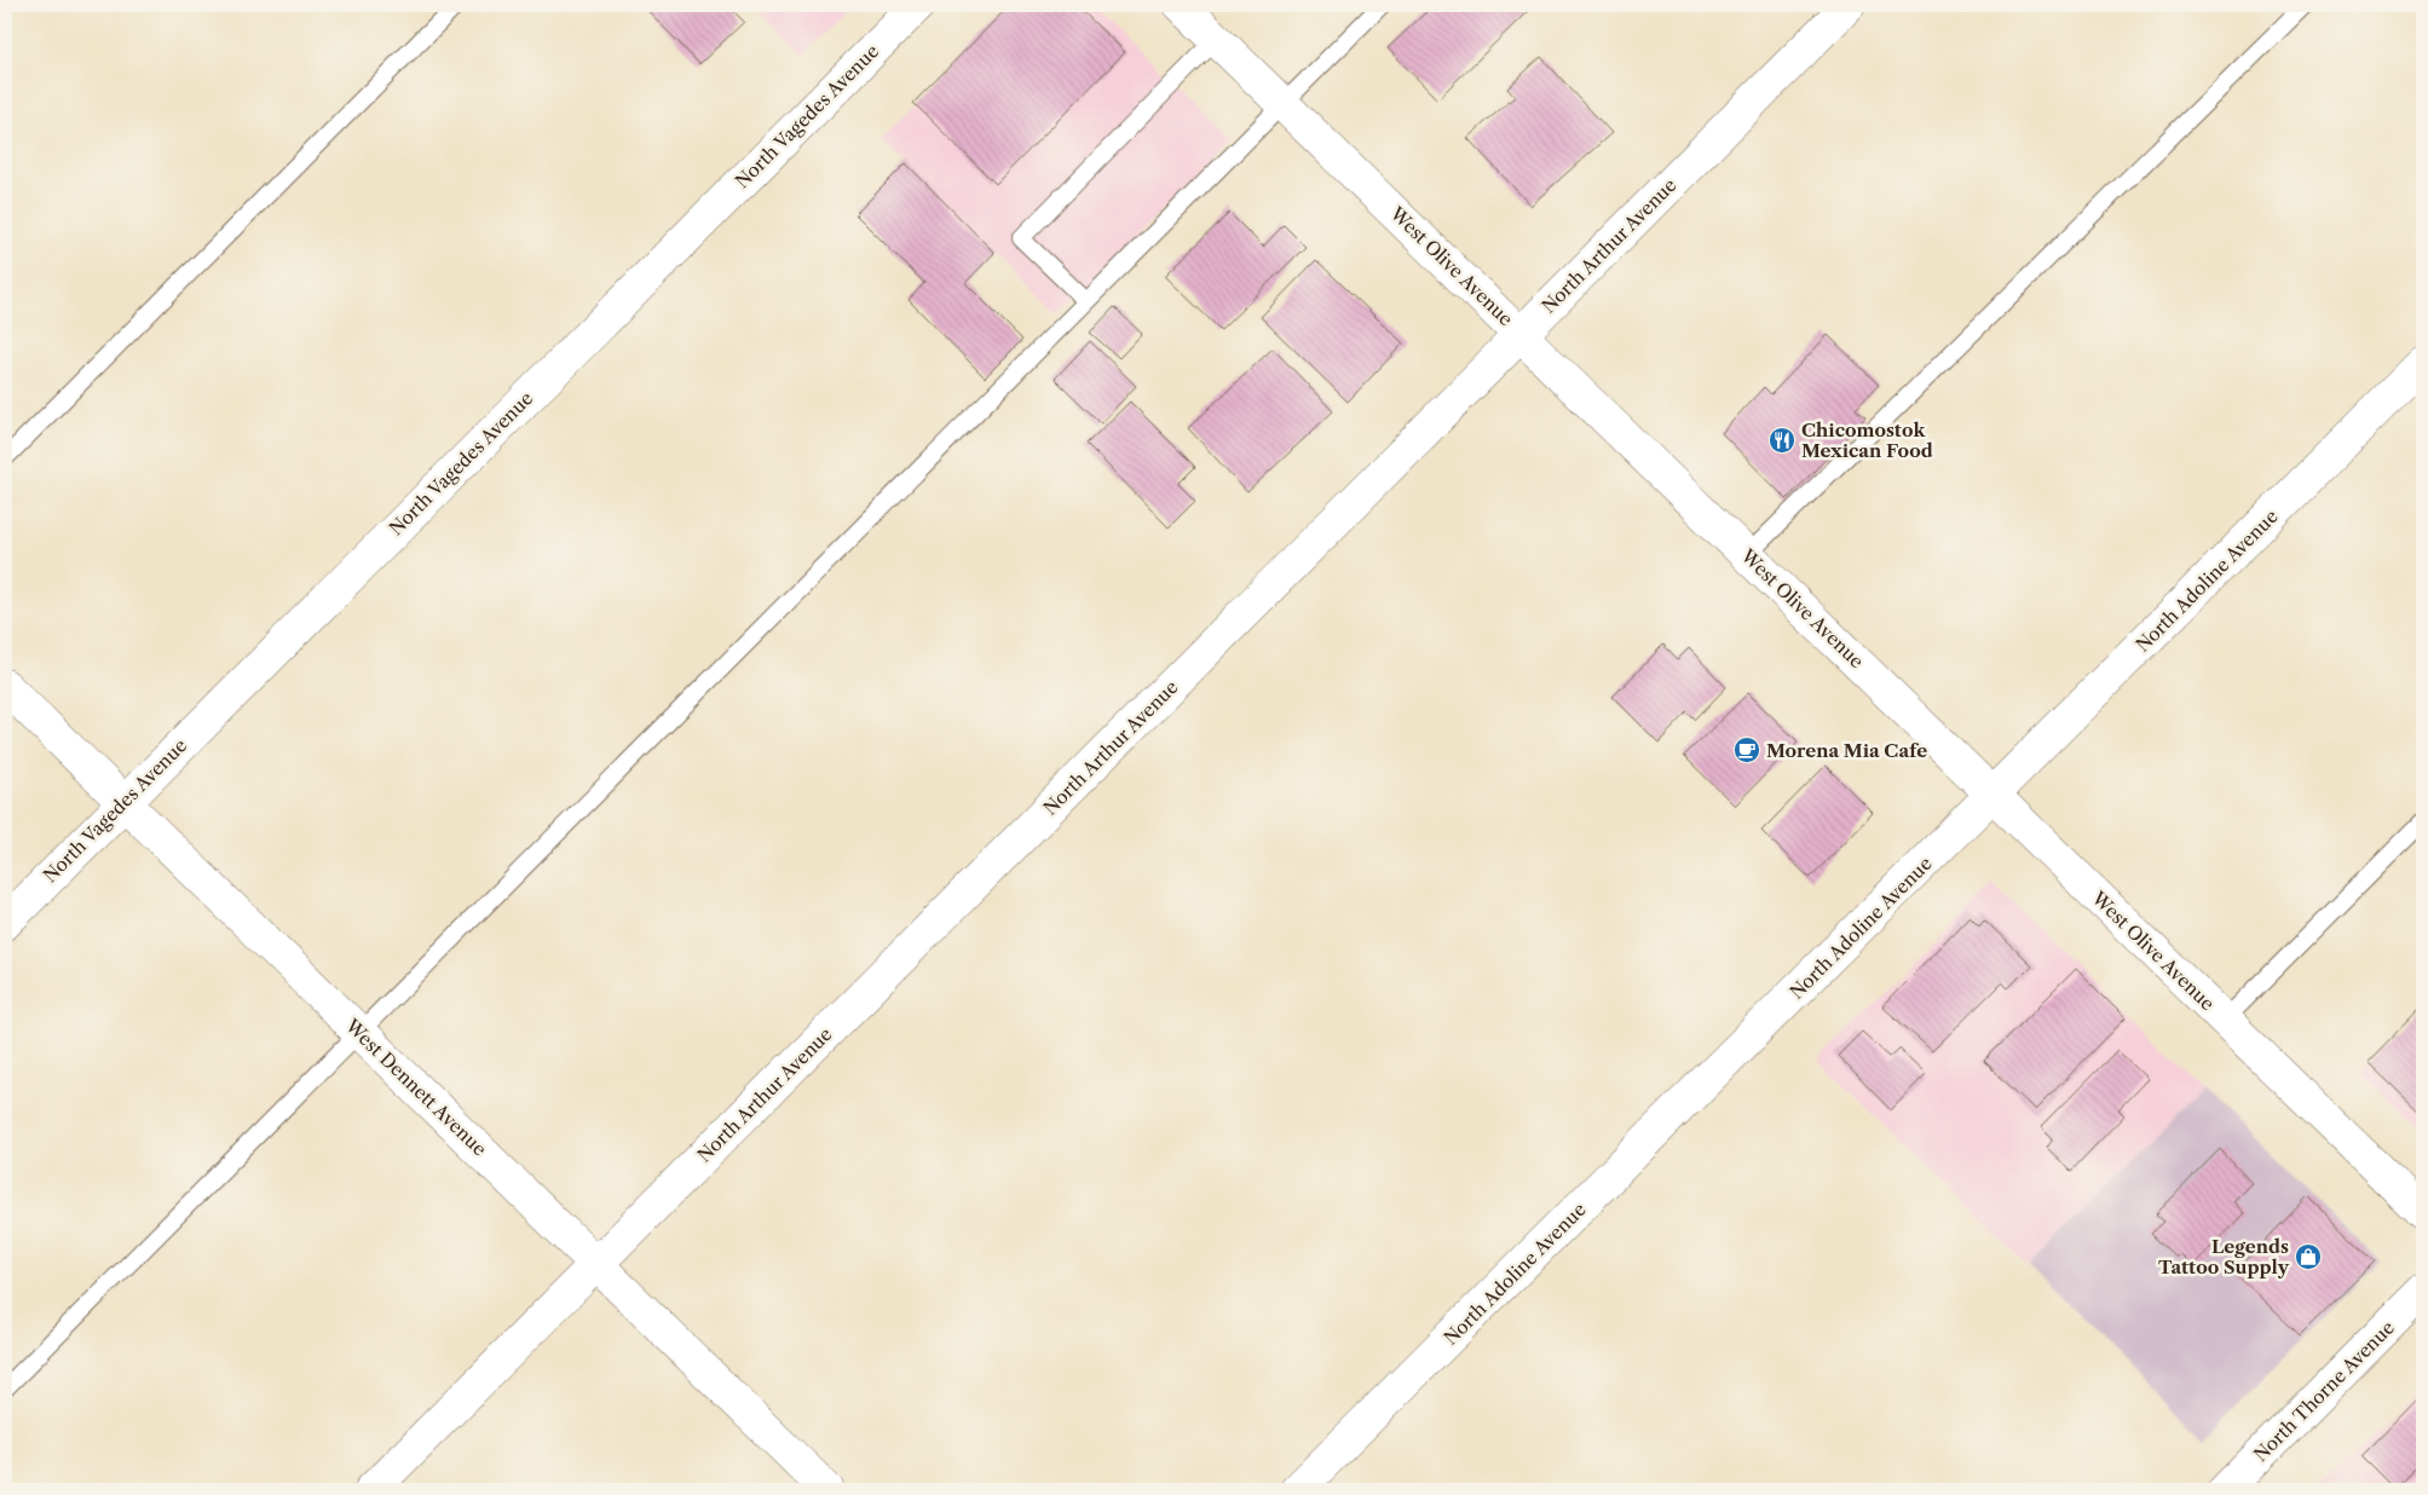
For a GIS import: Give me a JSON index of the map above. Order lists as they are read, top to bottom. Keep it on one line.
{"streets":{"street":["North Vagedes Avenue","North Arthur Avenue","West Olive Avenue","North Adoline Avenue","West Dennett Avenue","North Thorne Avenue"]},"crossings":[["North Vagedes Avenue","West Dennett Avenue"],["North Arthur Avenue","West Olive Avenue"],["North Arthur Avenue","West Dennett Avenue"],["West Olive Avenue","North Adoline Avenue"]],"places":{"restaurant":["Chicomostok Mexican Food"],"cafe":["Morena Mia Cafe"],"shop":["Legends Tattoo Supply"]}}
